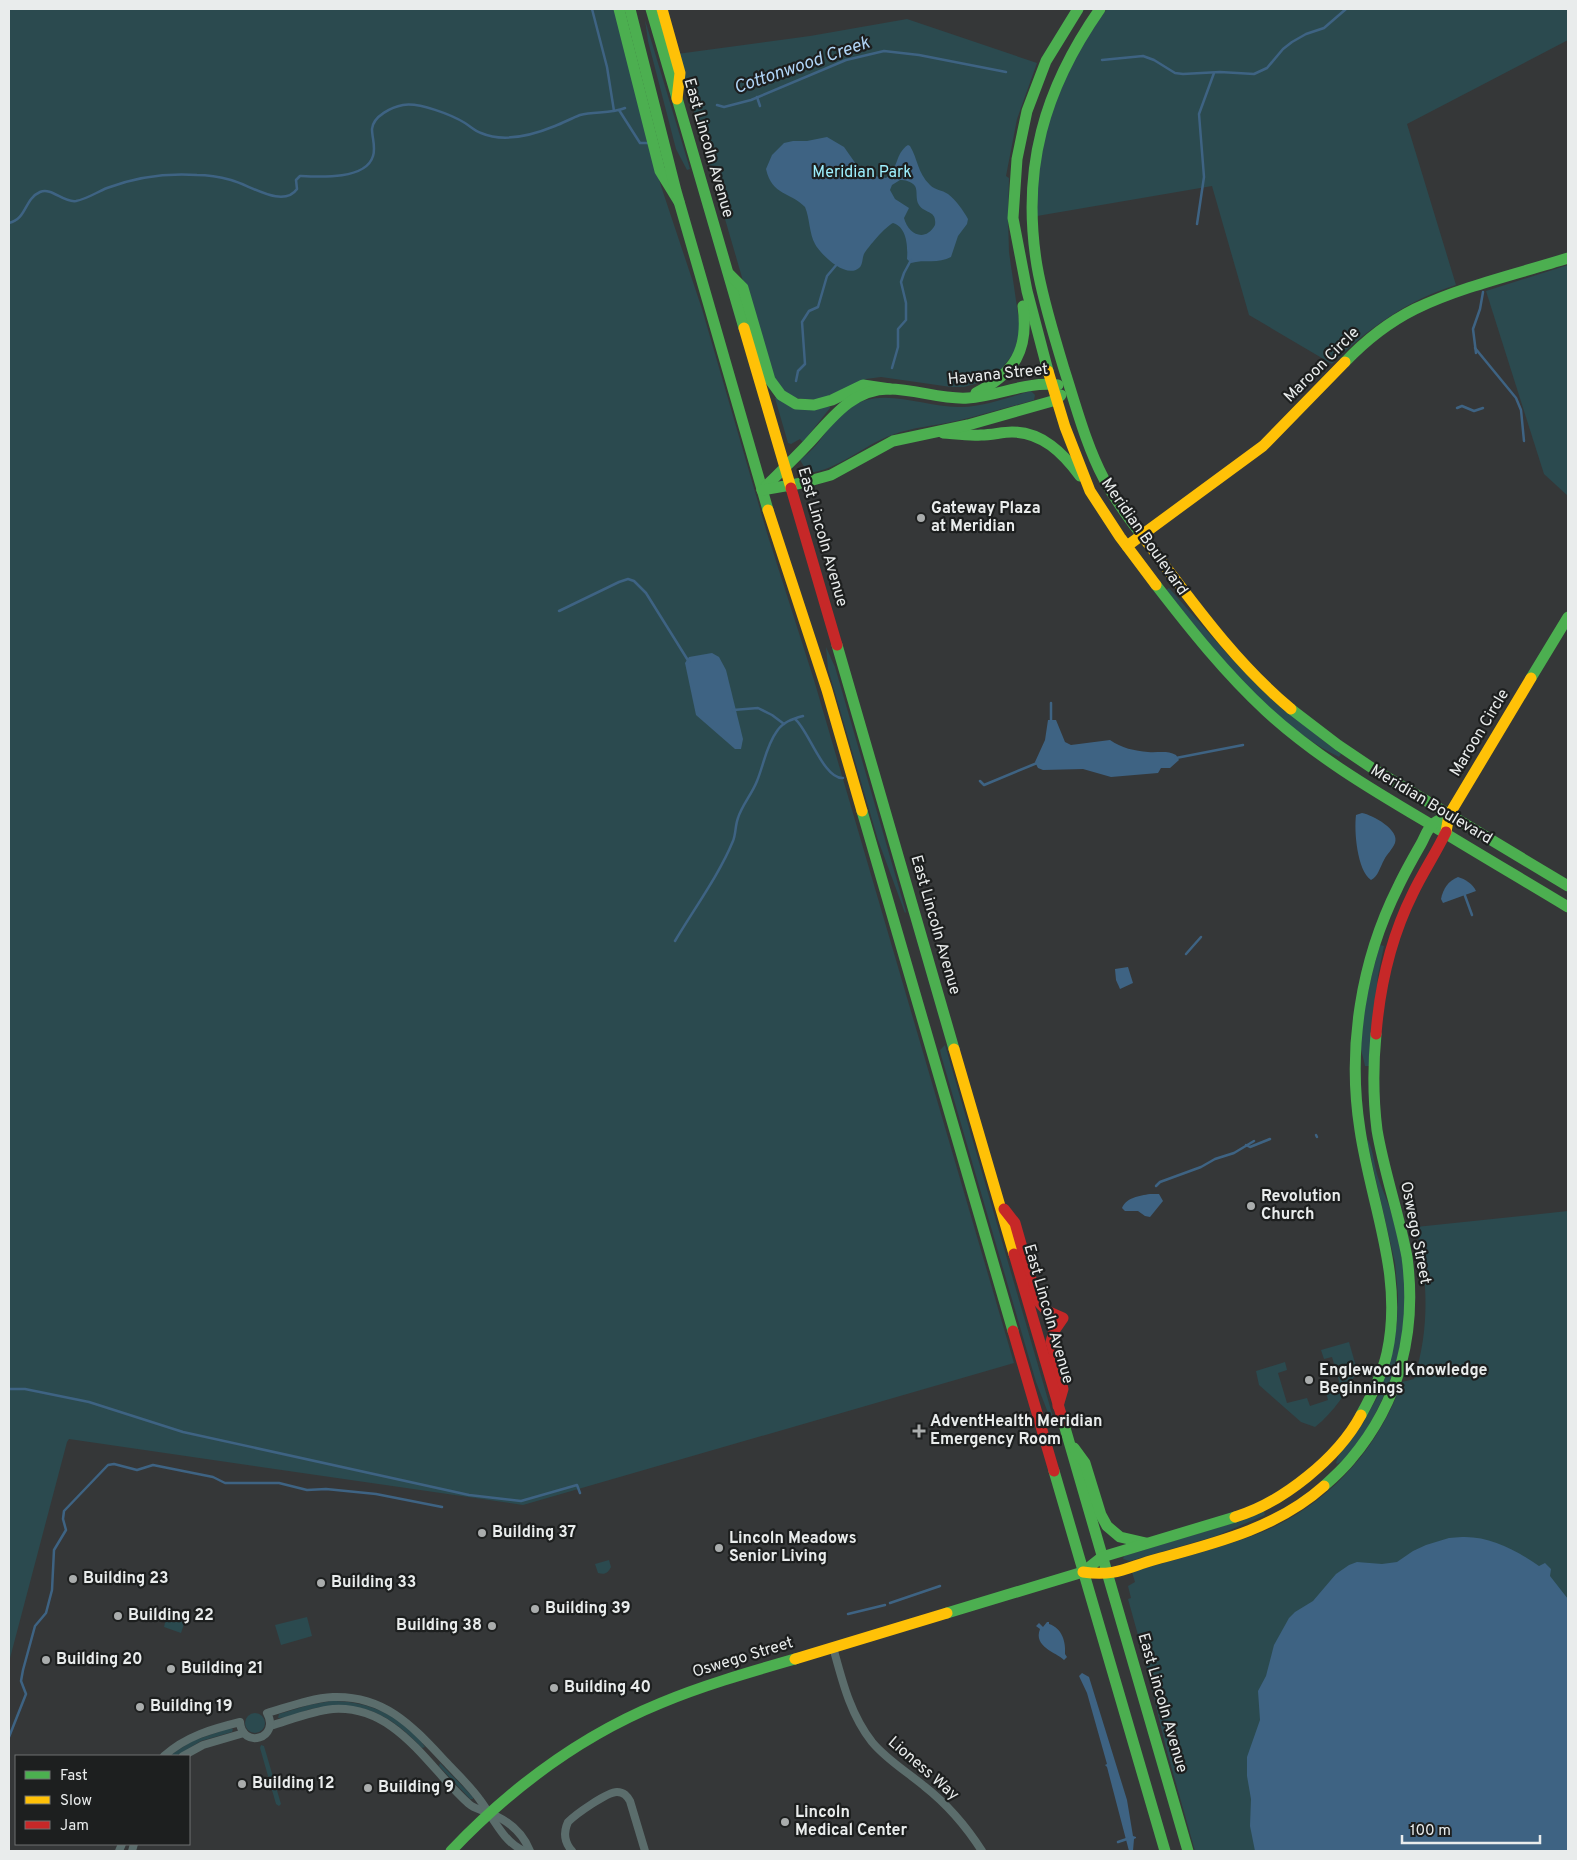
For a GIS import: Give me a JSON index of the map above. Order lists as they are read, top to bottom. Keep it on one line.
{"streets":{"main road":["East Lincoln Avenue","Maroon Circle","Havana Street","Meridian Boulevard","Oswego Street"],"street":["Lioness Way"]},"crossings":[["East Lincoln Avenue","Havana Street"],["East Lincoln Avenue","Oswego Street"],["Maroon Circle","Meridian Boulevard"],["Havana Street","Meridian Boulevard"],["Meridian Boulevard","Oswego Street"],["Oswego Street","Lioness Way"]],"water":["Cottonwood Creek"],"parks":["Meridian Park"],"places":{"other":["Gateway Plaza at Meridian","Revolution Church","Englewood Knowledge Beginnings","Building 37","Lincoln Meadows Senior Living","Building 23","Building 33","Building 39","Building 22","Building 38","Building 20","Building 21","Building 40","Building 19","Building 12","Building 9","Lincoln Medical Center"],"health":["AdventHealth Meridian Emergency Room"]},"legend":["Fast","Slow","Jam"],"scale_bar":"100 m"}
